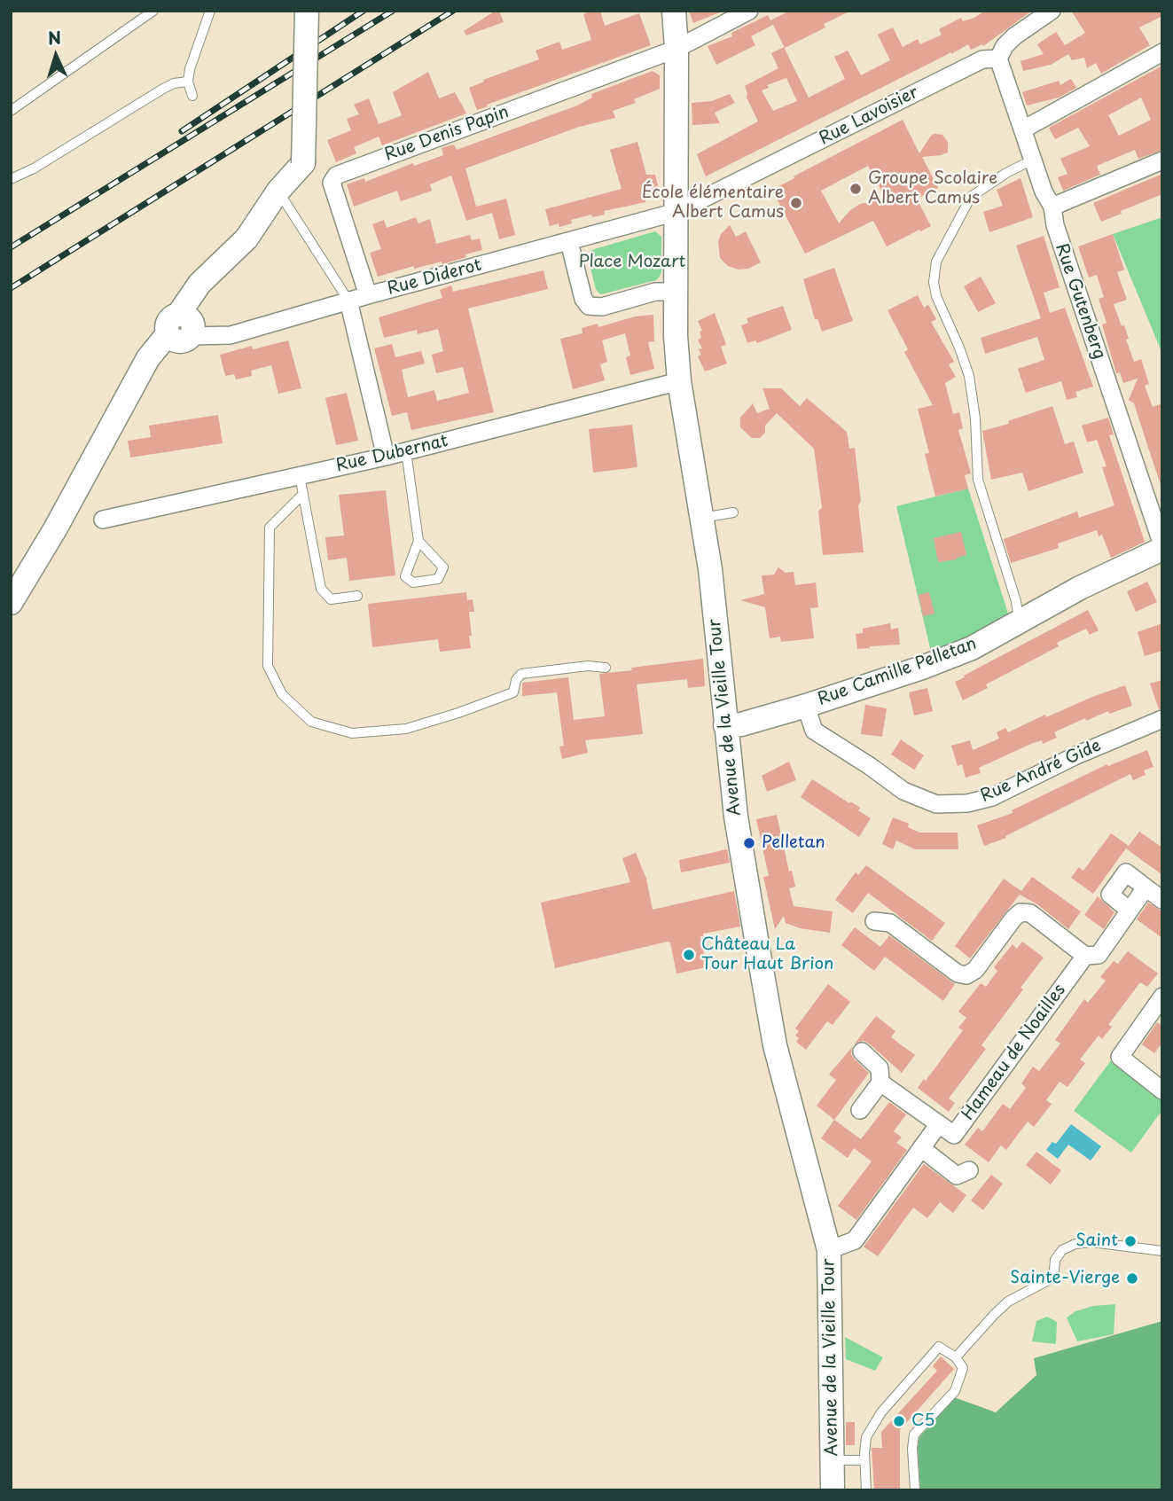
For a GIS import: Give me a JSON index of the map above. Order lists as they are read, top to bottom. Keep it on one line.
{"streets":{"street":["Rue Lavoisier","Rue Denis Papin","Rue Diderot","Rue Gutenberg","Rue Dubernat","Rue Camille Pelletan","Avenue de la Vieille Tour","Rue André Gide","Hameau de Noailles"]},"crossings":[["Rue Lavoisier","Rue Diderot"],["Rue Lavoisier","Rue Gutenberg"],["Rue Lavoisier","Avenue de la Vieille Tour"],["Rue Denis Papin","Rue Diderot"],["Rue Denis Papin","Avenue de la Vieille Tour"],["Rue Diderot","Avenue de la Vieille Tour"],["Rue Gutenberg","Rue Camille Pelletan"],["Rue Dubernat","Avenue de la Vieille Tour"],["Rue Camille Pelletan","Avenue de la Vieille Tour"],["Rue Camille Pelletan","Rue André Gide"],["Avenue de la Vieille Tour","Hameau de Noailles"]],"parks":["Place Mozart"],"places":["Groupe Scolaire Albert Camus","École élémentaire Albert Camus","Pelletan","Château La Tour Haut Brion","Saint","Sainte-Vierge","C5"],"north":"top"}
